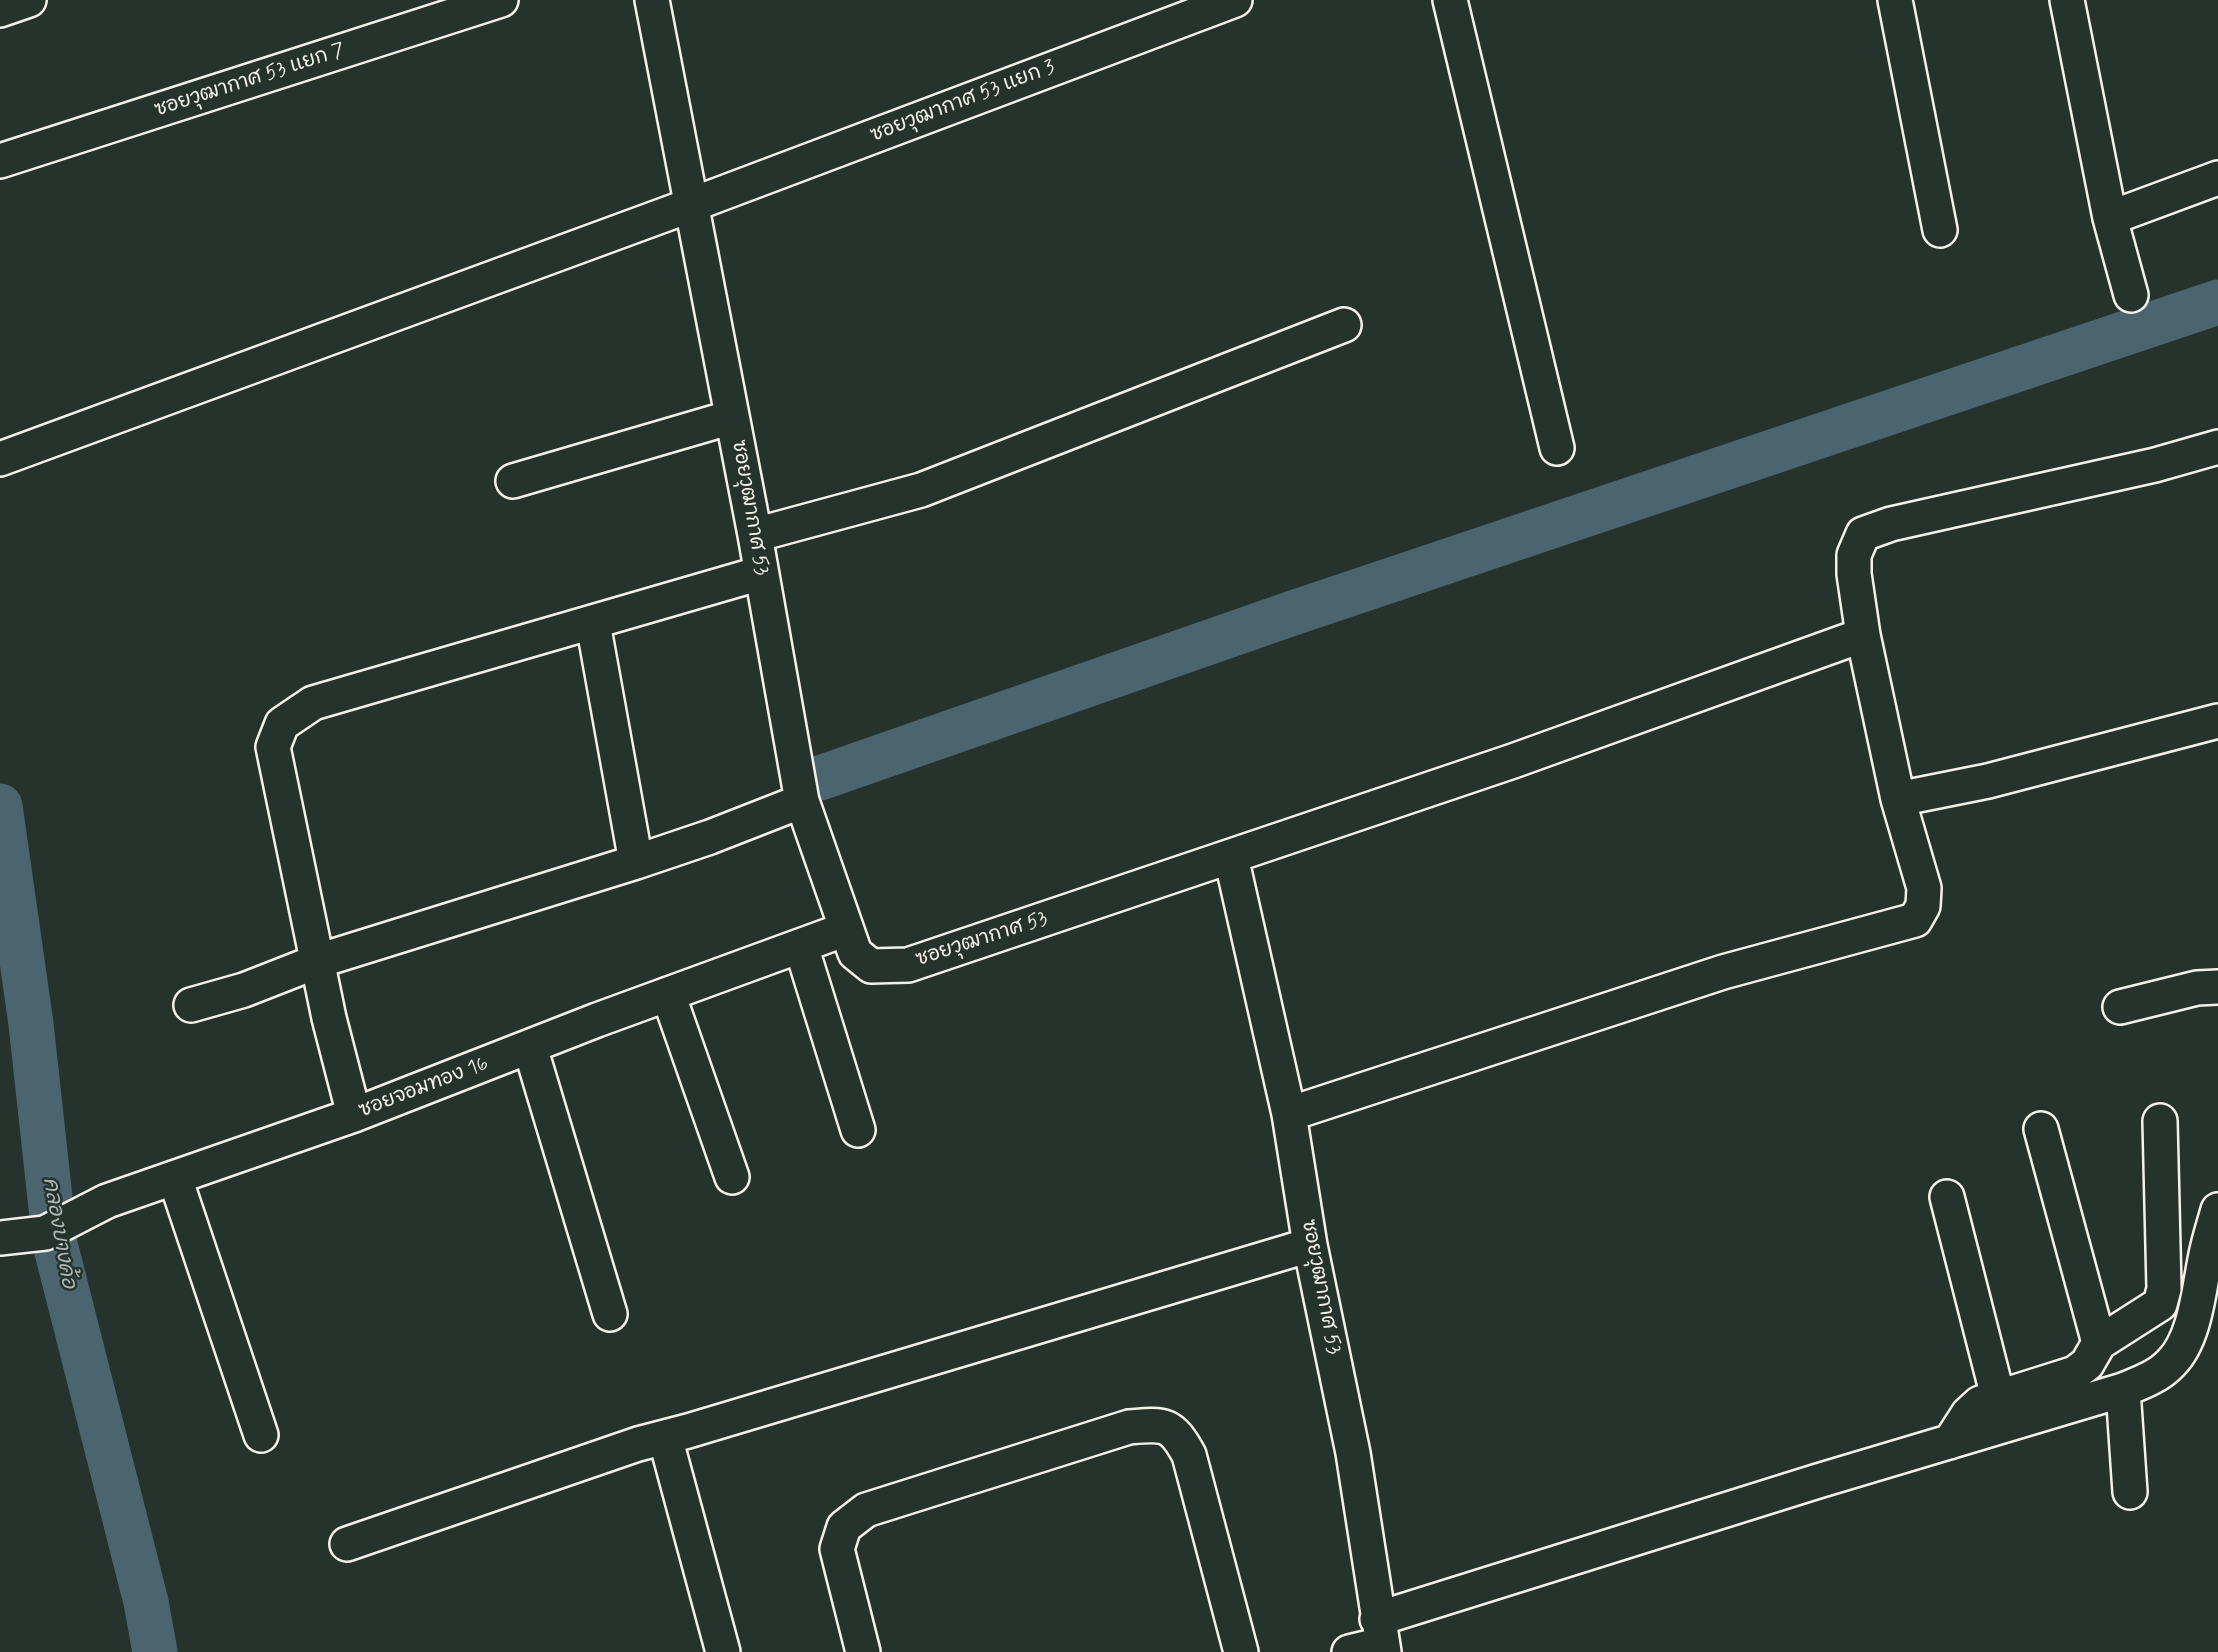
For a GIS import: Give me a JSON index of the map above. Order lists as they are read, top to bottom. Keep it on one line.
{"streets":{"street":["ซอยวุฒากาศ 53 แยก 7","ซอยวุฒากาศ 53 แยก 3","ซอยวุฒากาศ 53","ซอยจอมทอง 16"]},"crossings":[["ซอยวุฒากาศ 53 แยก 3","ซอยวุฒากาศ 53"],["ซอยวุฒากาศ 53","ซอยจอมทอง 16"]],"water":["คลองบางค้อ"]}
